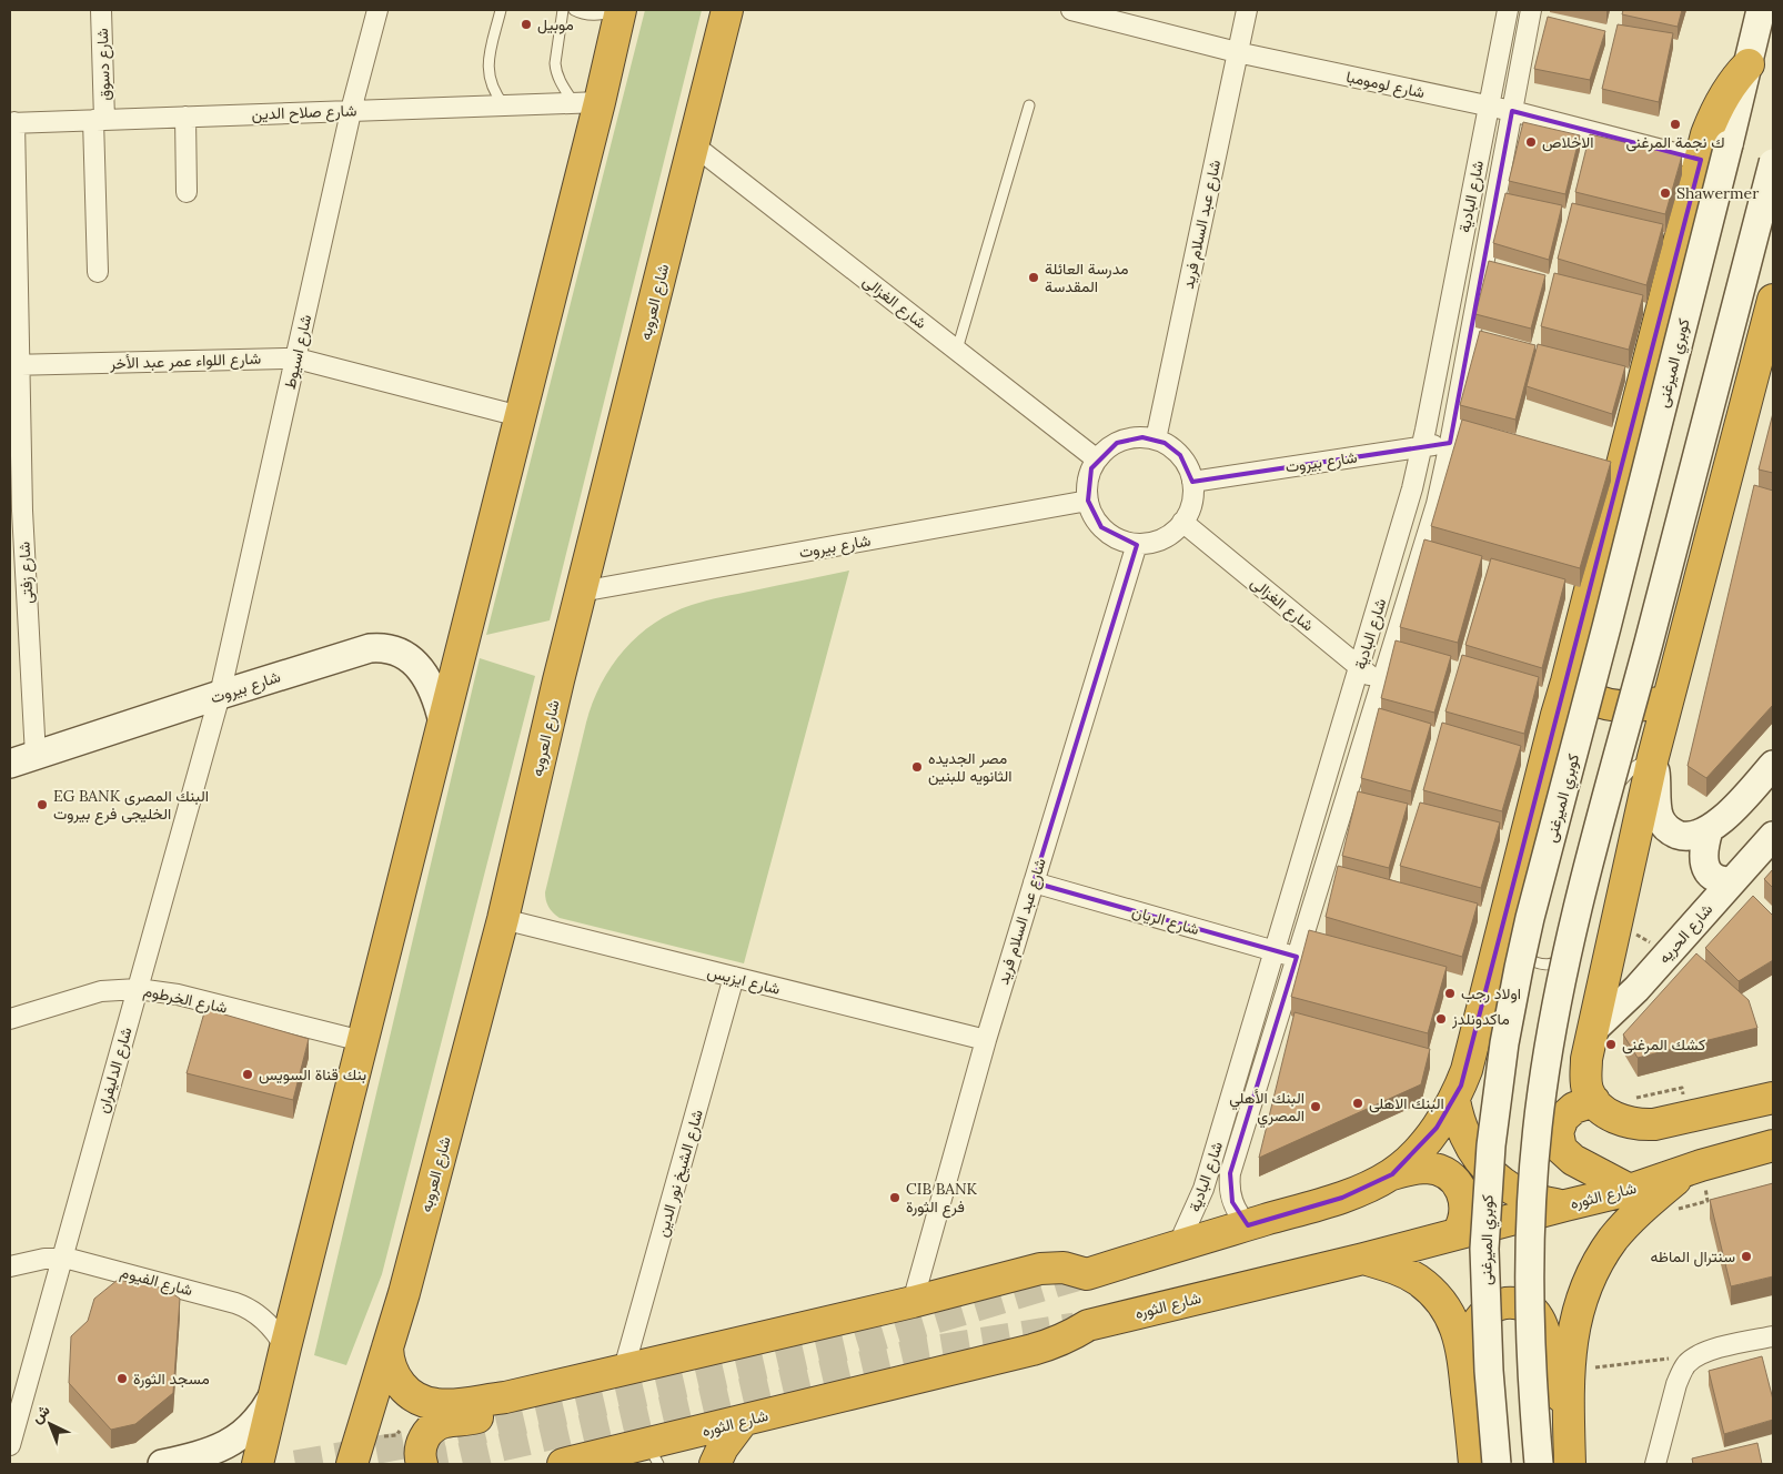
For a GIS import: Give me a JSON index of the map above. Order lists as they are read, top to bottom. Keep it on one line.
{"streets":{"highway":["شارع العروبه","شارع الثوره"],"main road":["كوبري الميرغنى","شارع بيروت","شارع الحريه"],"street":["شارع دسوق","شارع لومومبا","شارع صلاح الدين","شارع البادية","شارع عبد السلام فريد","شارع الغزالى","شارع اسيوط","شارع اللواء عمر عبد الأخر","شارع زفتى","شارع الريان","شارع ايزيس","شارع الخرطوم","شارع الدليفران","شارع الشيخ نور الدين","شارع الفيوم"]},"crossings":[["شارع دسوق","شارع صلاح الدين"],["شارع لومومبا","شارع البادية"],["شارع لومومبا","شارع عبد السلام فريد"],["شارع صلاح الدين","شارع اسيوط"],["شارع صلاح الدين","شارع زفتى"],["شارع البادية","شارع الغزالى"],["شارع البادية","شارع بيروت"],["شارع البادية","شارع الريان"],["شارع عبد السلام فريد","شارع الغزالى"],["شارع عبد السلام فريد","شارع بيروت"],["شارع عبد السلام فريد","شارع الريان"],["شارع عبد السلام فريد","شارع ايزيس"],["شارع العروبه","شارع الغزالى"],["شارع العروبه","شارع بيروت"],["شارع العروبه","شارع ايزيس"],["شارع الغزالى","شارع بيروت"],["شارع اسيوط","شارع اللواء عمر عبد الأخر"],["شارع اسيوط","شارع بيروت"],["شارع اسيوط","شارع الدليفران"],["شارع اللواء عمر عبد الأخر","شارع زفتى"],["شارع بيروت","شارع زفتى"],["شارع بيروت","شارع الدليفران"],["شارع ايزيس","شارع الشيخ نور الدين"],["شارع الخرطوم","شارع الدليفران"],["شارع الدليفران","شارع الفيوم"]],"places":["موبيل","ك نجمة المرغنى","الاخلاص","Shawermer","مدرسة العائلة المقدسة","مصر الجديده الثانويه للبنين","EG BANK البنك المصرى الخليجى فرع بيروت","اولاد رجب","ماكدونلدز","كشك المرغنى","بنك قناة السويس","البنك الاهلى","البنك الأهلي المصري","CIB BANK فرع الثورة","سنترال الماظه","مسجد الثورة"],"north":"top left"}
